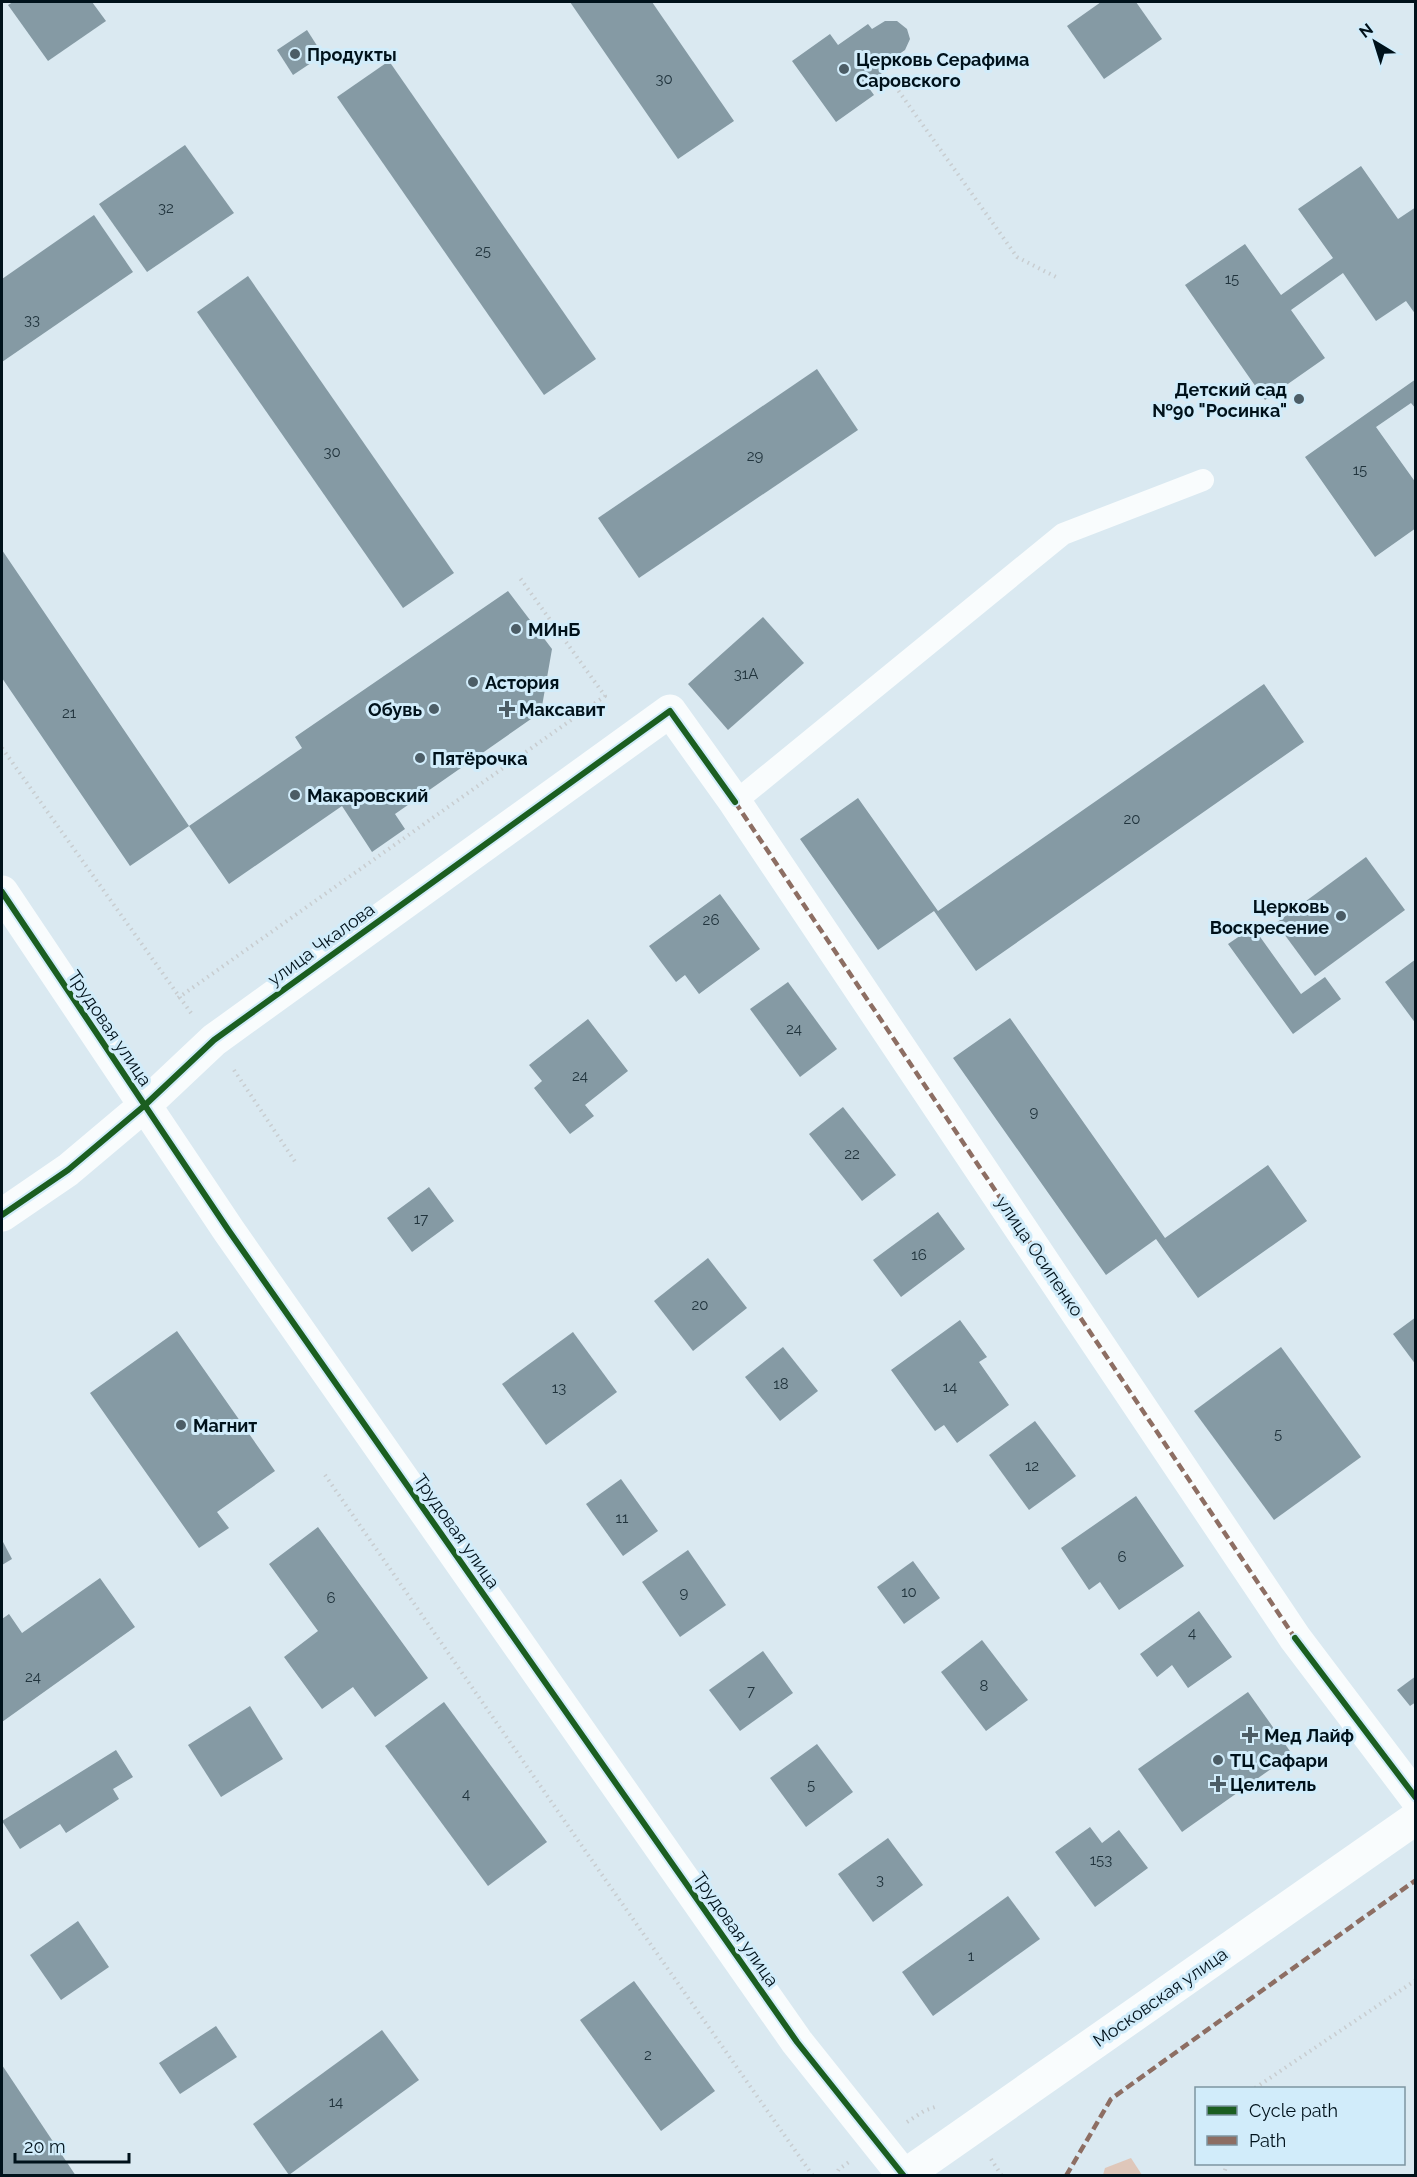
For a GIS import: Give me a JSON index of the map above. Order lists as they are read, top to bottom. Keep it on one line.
{"streets":{"street":["улица Чкалова","Трудовая улица","улица Осипенко","Московская улица"]},"crossings":[["улица Чкалова","Трудовая улица"],["улица Чкалова","улица Осипенко"],["Трудовая улица","Московская улица"]],"places":{"other":["Продукты","Церковь Серафима Саровского","Детский сад №90 \"Росинка\"","МИнБ","Астория","Обувь","Пятёрочка","Макаровский","Церковь Воскресение","Магнит","ТЦ Сафари"],"health":["Максавит","Мед Лайф","Целитель"]},"house_numbers":["30","32","25","15","33","30","29","15","31А","21","20","26","24","24","9","22","17","16","20","18","14","13","5","12","11","6","10","9","6","4","24","8","7","5","4","153","3","1","2","14"],"legend":["Cycle path","Path"],"scale_bar":"20 m","north":"top left"}
